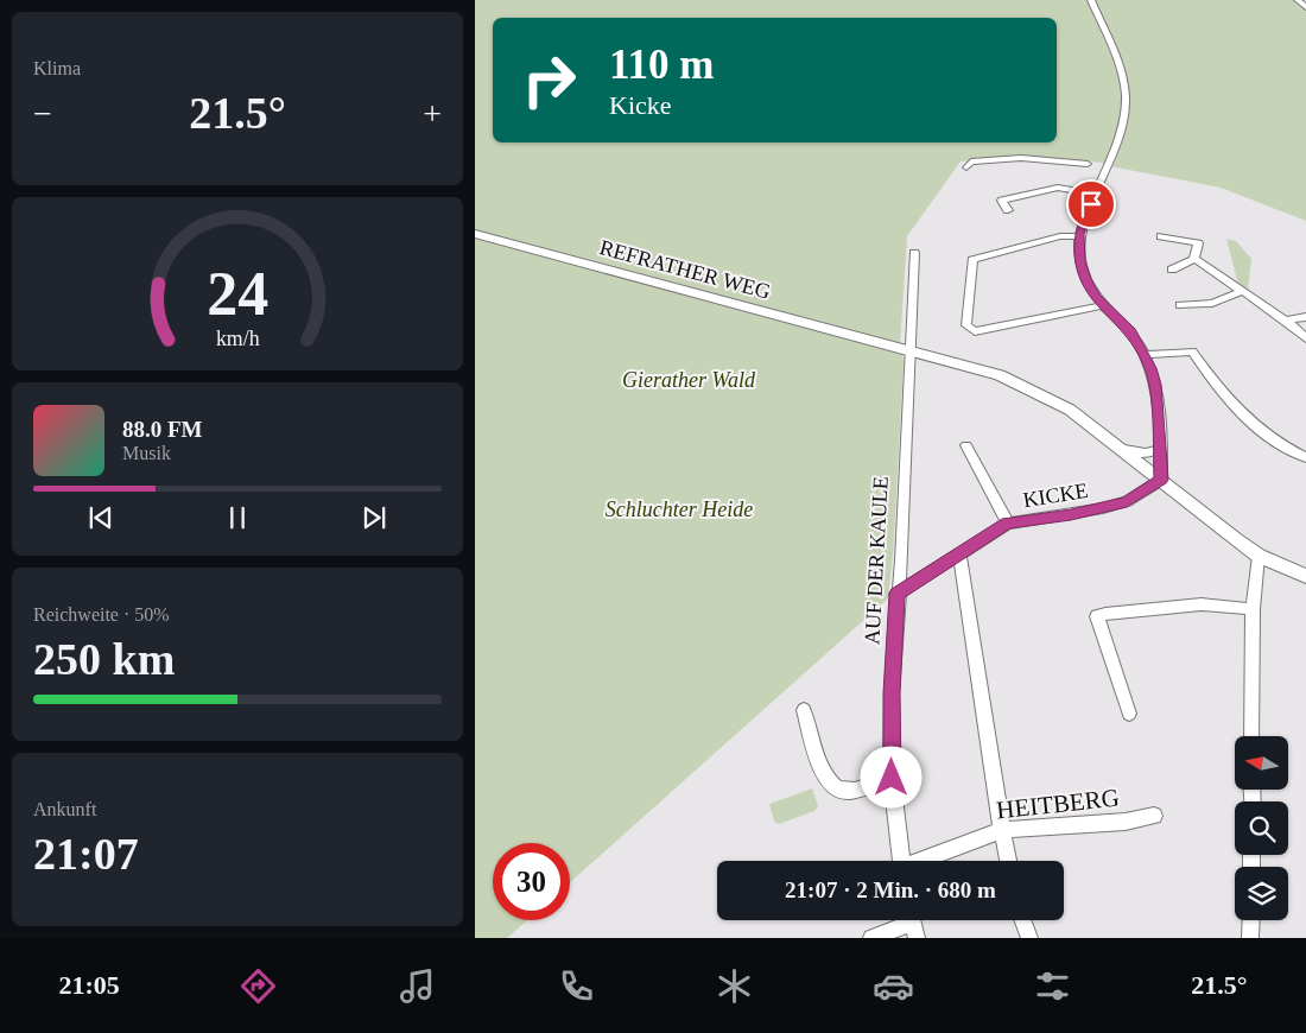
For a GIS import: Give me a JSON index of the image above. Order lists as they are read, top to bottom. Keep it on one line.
{"streets":{"main road":["REFRATHER WEG"],"street":["KICKE","AUF DER KAULE","HEITBERG"]},"crossings":[["REFRATHER WEG","KICKE"],["REFRATHER WEG","AUF DER KAULE"],["KICKE","AUF DER KAULE"]],"parks":["Gierather Wald","Schluchter Heide"],"north":"left","page":{"tile":["Klima",["Reichweite · 50%","250 km"],["Ankunft","21:07"]],"turn":["110 m","Kicke"],"heat":["−","21.5°","+"],"song":["88.0 FM","Musik"],"limit":"30","trip":"21:07 · 2 Min. · 680 m","tabs":["21:05","21.5°"],"gauge":["24","km/h"]}}
